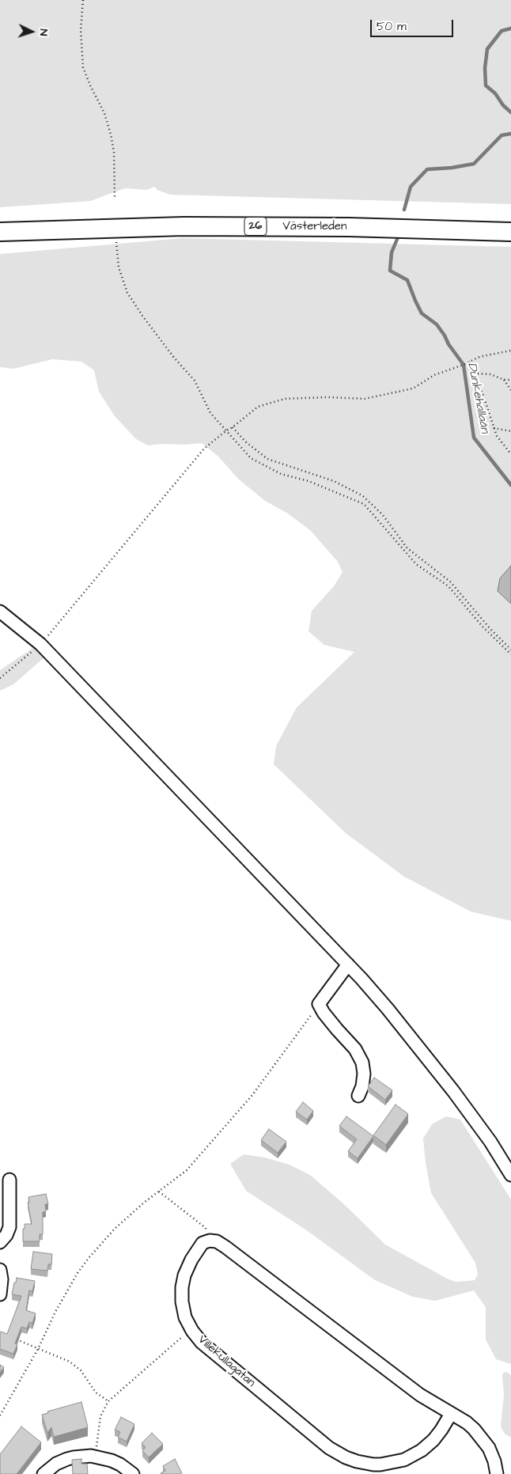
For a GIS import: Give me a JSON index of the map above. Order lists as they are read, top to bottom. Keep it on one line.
{"streets":{"highway":["26","Västerleden"],"street":["Villekullagatan"]},"water":["Dunkehallaån"],"scale_bar":"50 m","north":"right"}
